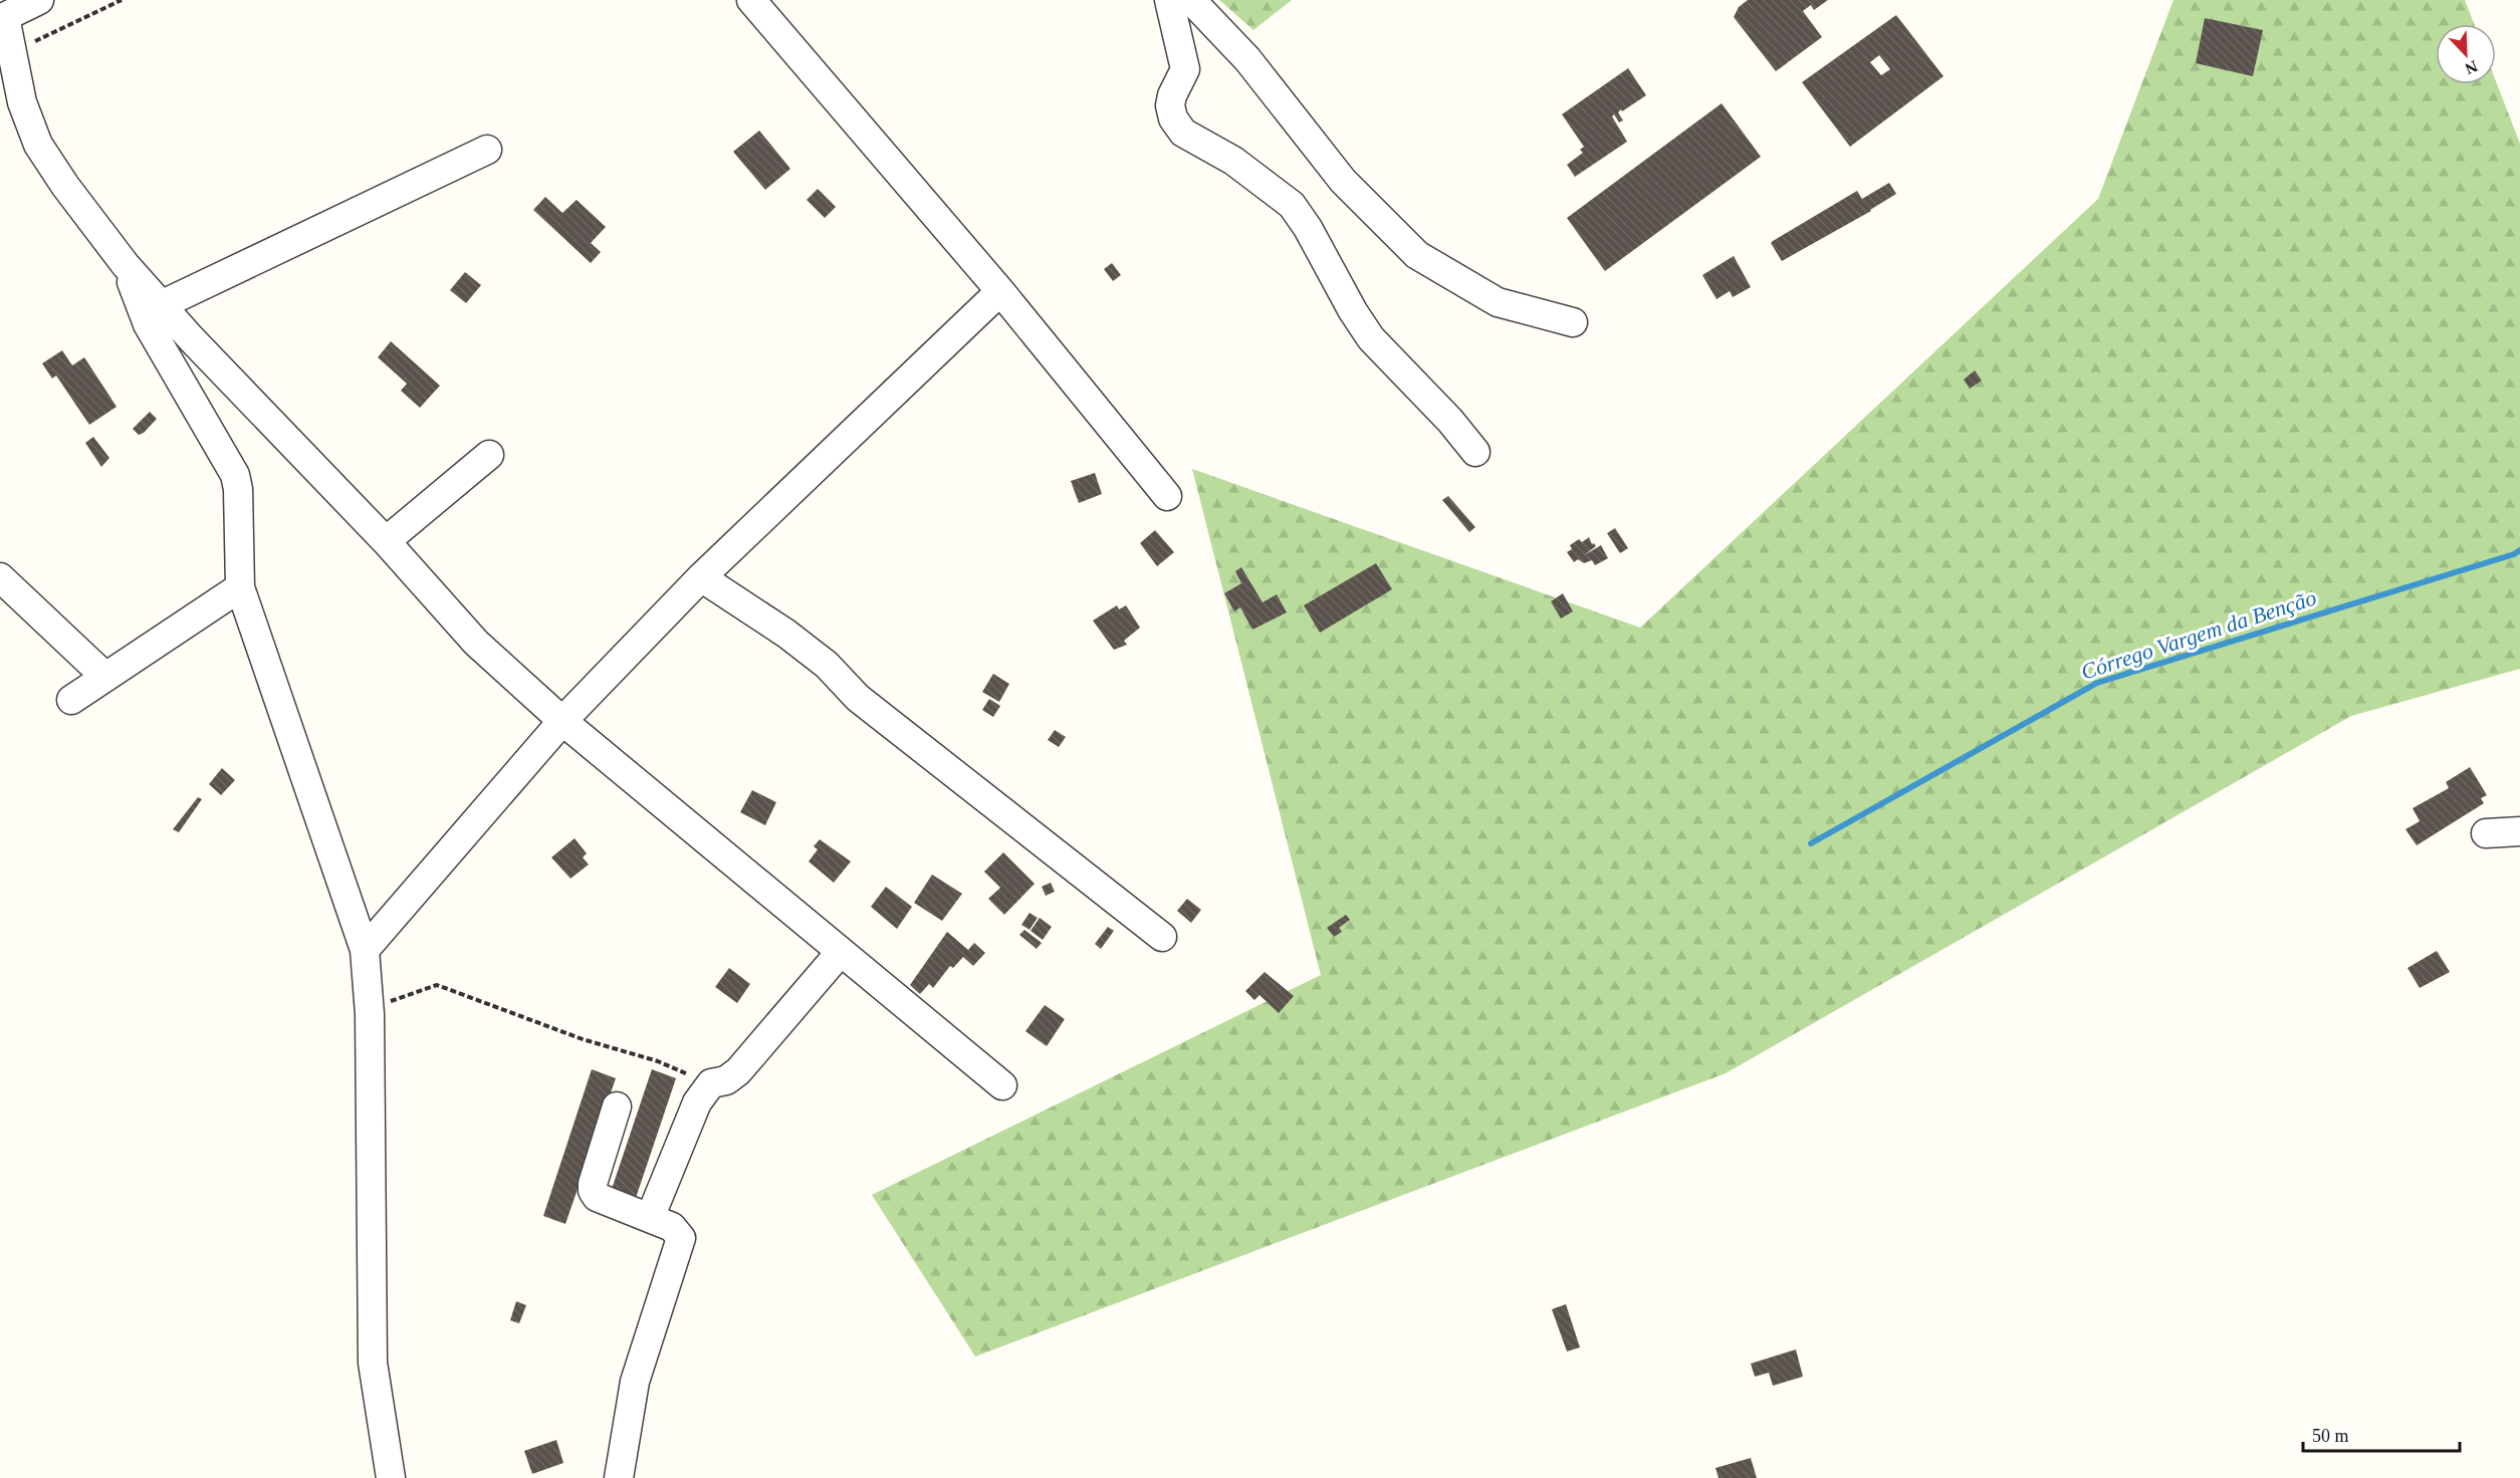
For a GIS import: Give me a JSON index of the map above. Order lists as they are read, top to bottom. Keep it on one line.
{"water":["Córrego Vargem da Benção"],"scale_bar":"50 m","north":"bottom right"}
